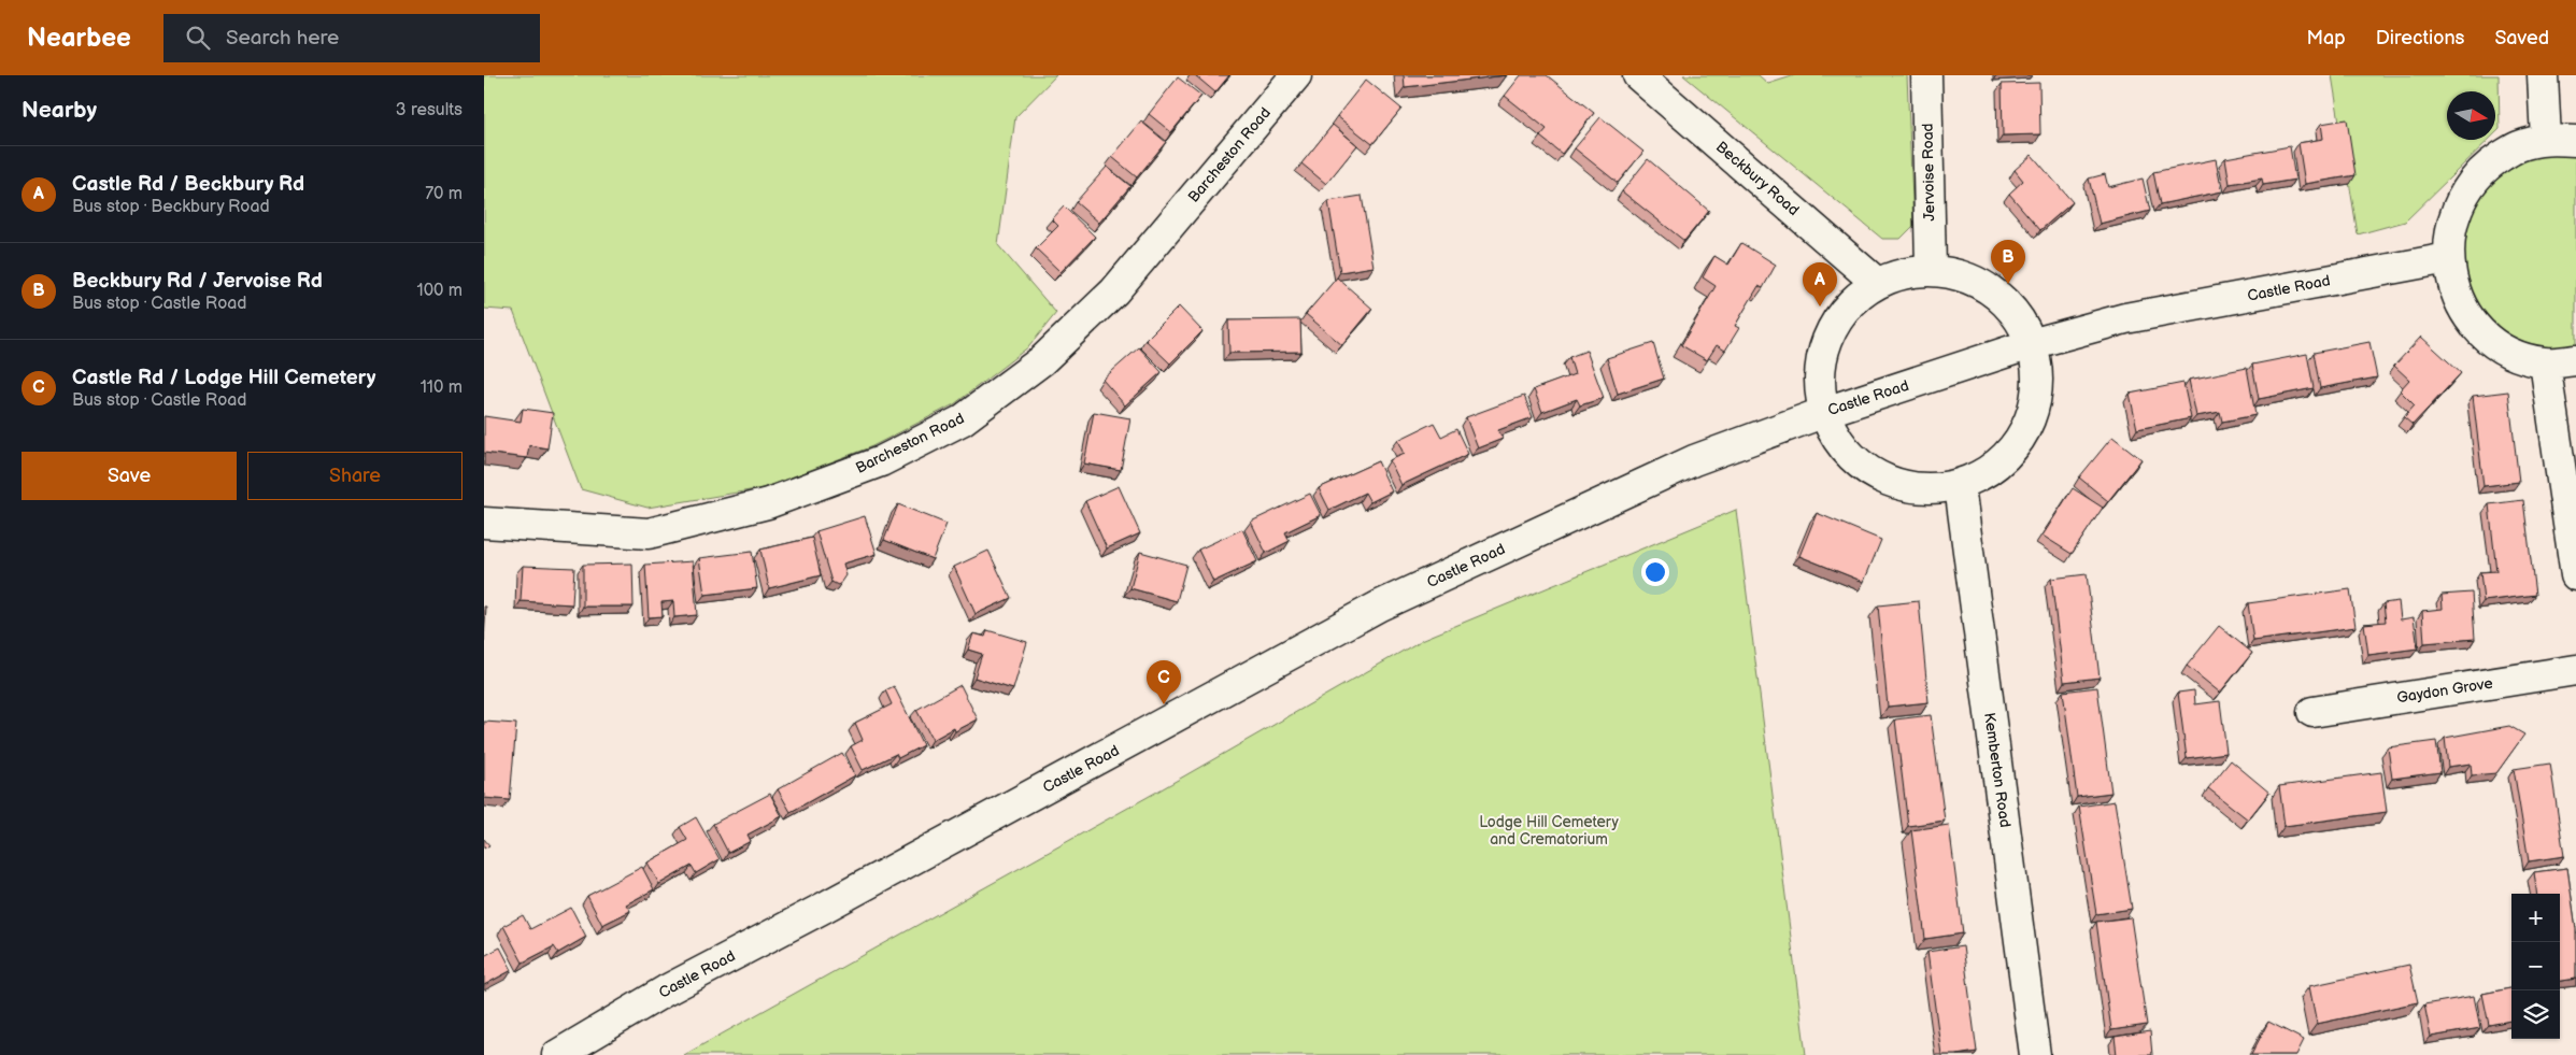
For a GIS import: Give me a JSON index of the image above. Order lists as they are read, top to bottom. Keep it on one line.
{"streets":{"street":["Barcheston Road","Jervoise Road","Beckbury Road","Castle Road","Gaydon Grove","Kemberton Road"]},"parks":["Lodge Hill Cemetery and Crematorium"],"north":"right","page":{"header":"Nearbee","search":"Search here","nav":["Map","Directions","Saved"],"heading":["Nearby","3 results"],"list":[{"mark":"A","name":"Castle Rd / Beckbury Rd","note":"Bus stop · Beckbury Road","value":"70 m"},{"mark":"B","name":"Beckbury Rd / Jervoise Rd","note":"Bus stop · Castle Road","value":"100 m"},{"mark":"C","name":"Castle Rd / Lodge Hill Cemetery","note":"Bus stop · Castle Road","value":"110 m"}],"pins":["B","A","C"],"buttons":["Save","Share"],"map_buttons":["+","−"]}}
